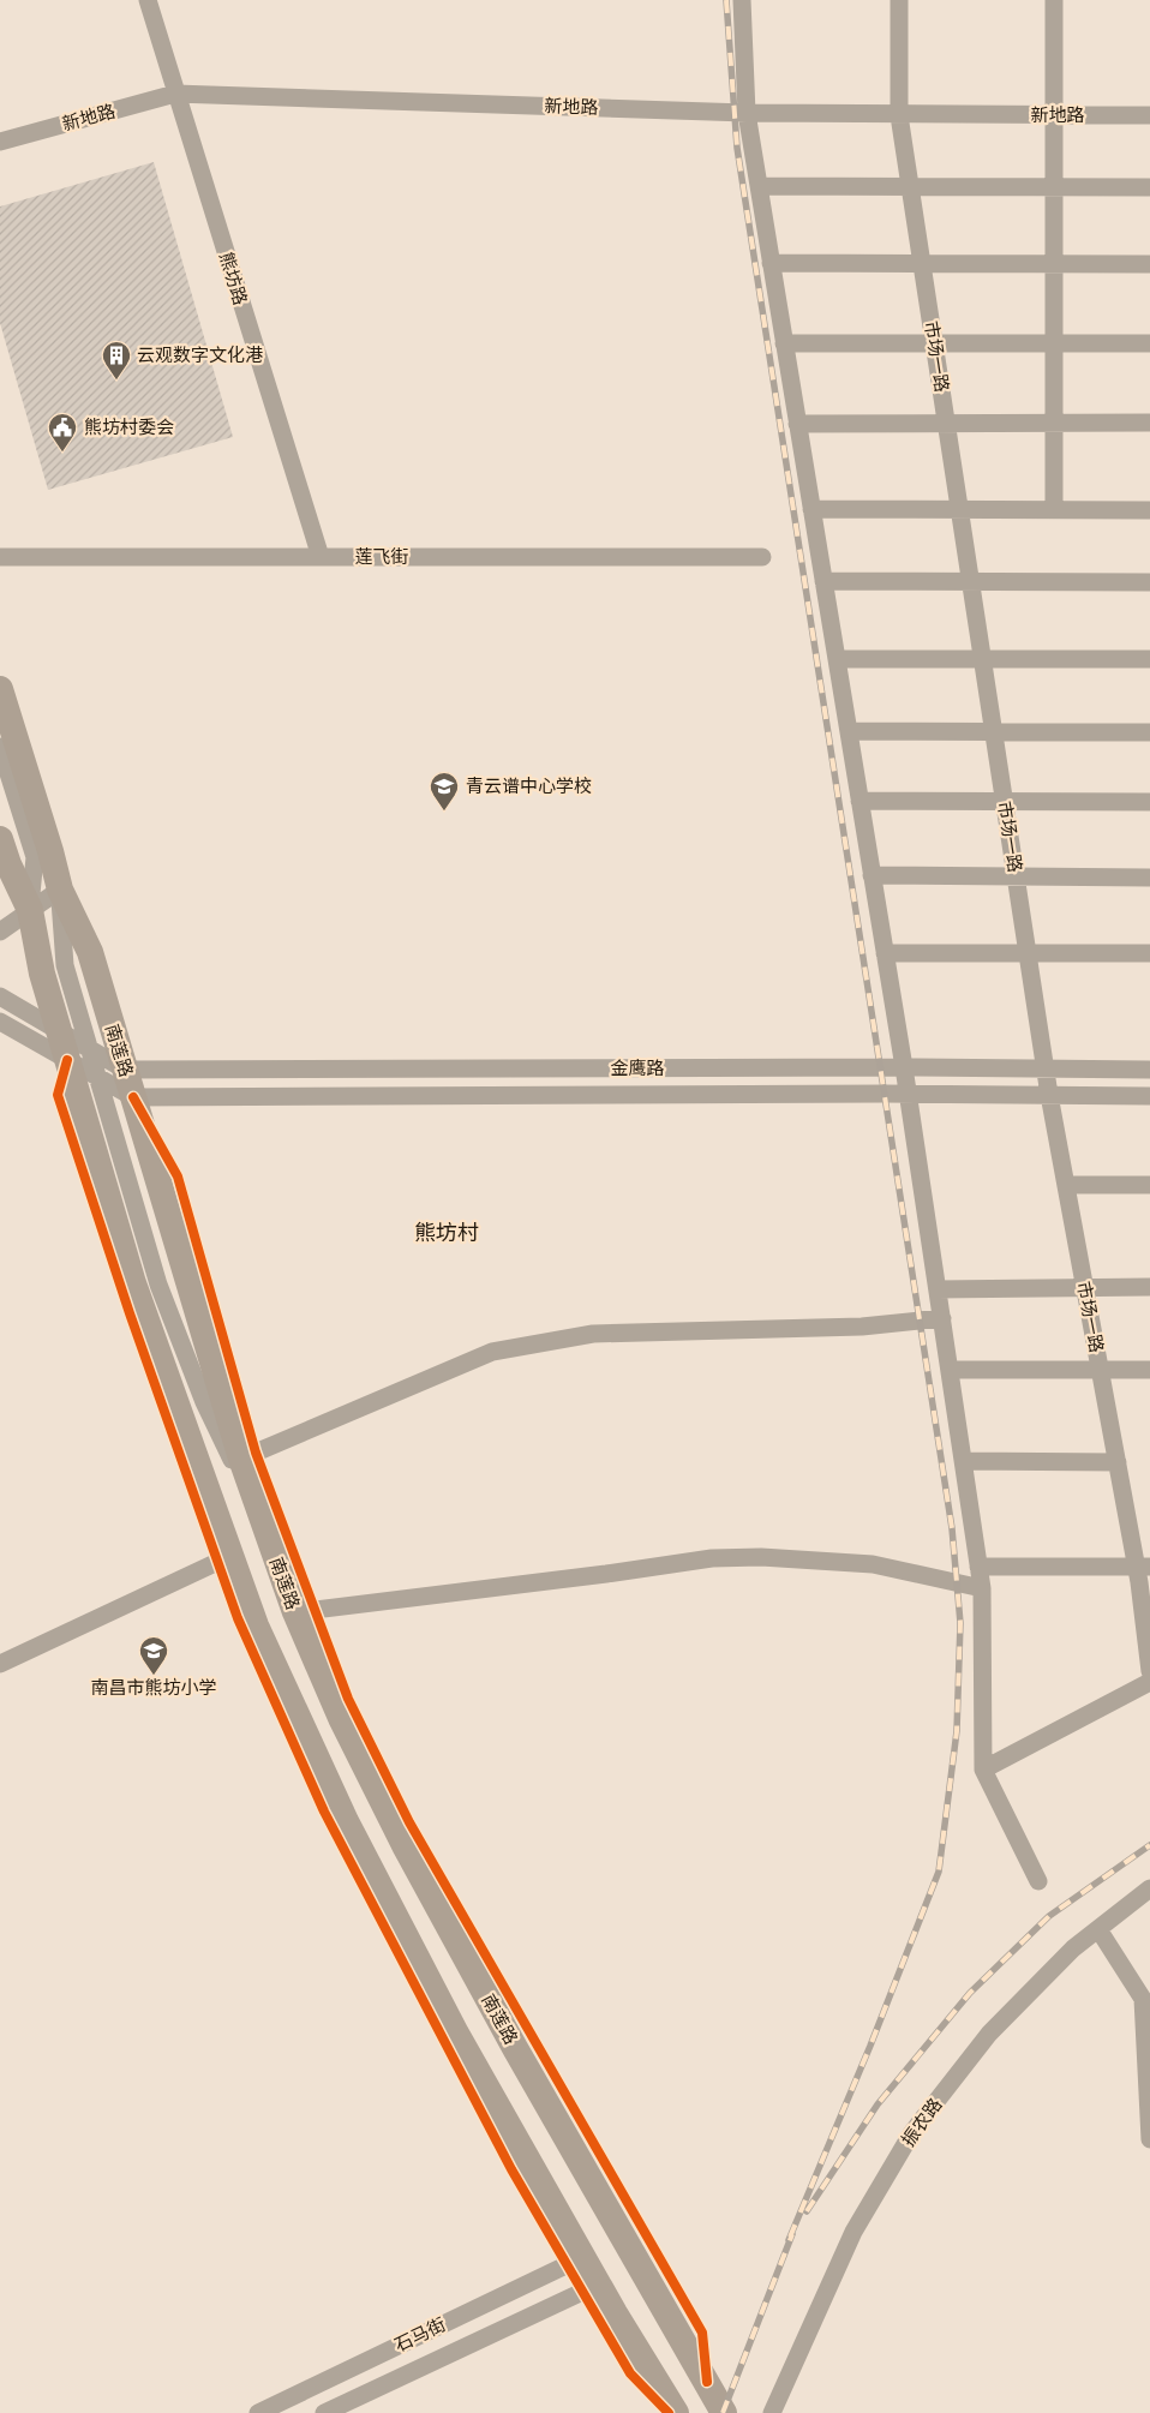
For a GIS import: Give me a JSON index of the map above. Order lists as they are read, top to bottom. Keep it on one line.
{"streets":{"highway":["南莲路"],"street":["新地路","熊坊路","市场一路","莲飞街","金鹰路","振农路","石马街"]},"crossings":[["新地路","熊坊路"],["新地路","市场一路"],["熊坊路","莲飞街"],["市场一路","金鹰路"],["南莲路","金鹰路"]],"districts":["熊坊村"],"places":{"building":["云观数字文化港"],"public building":["熊坊村委会"],"school or university":["青云谱中心学校","南昌市熊坊小学"]}}
